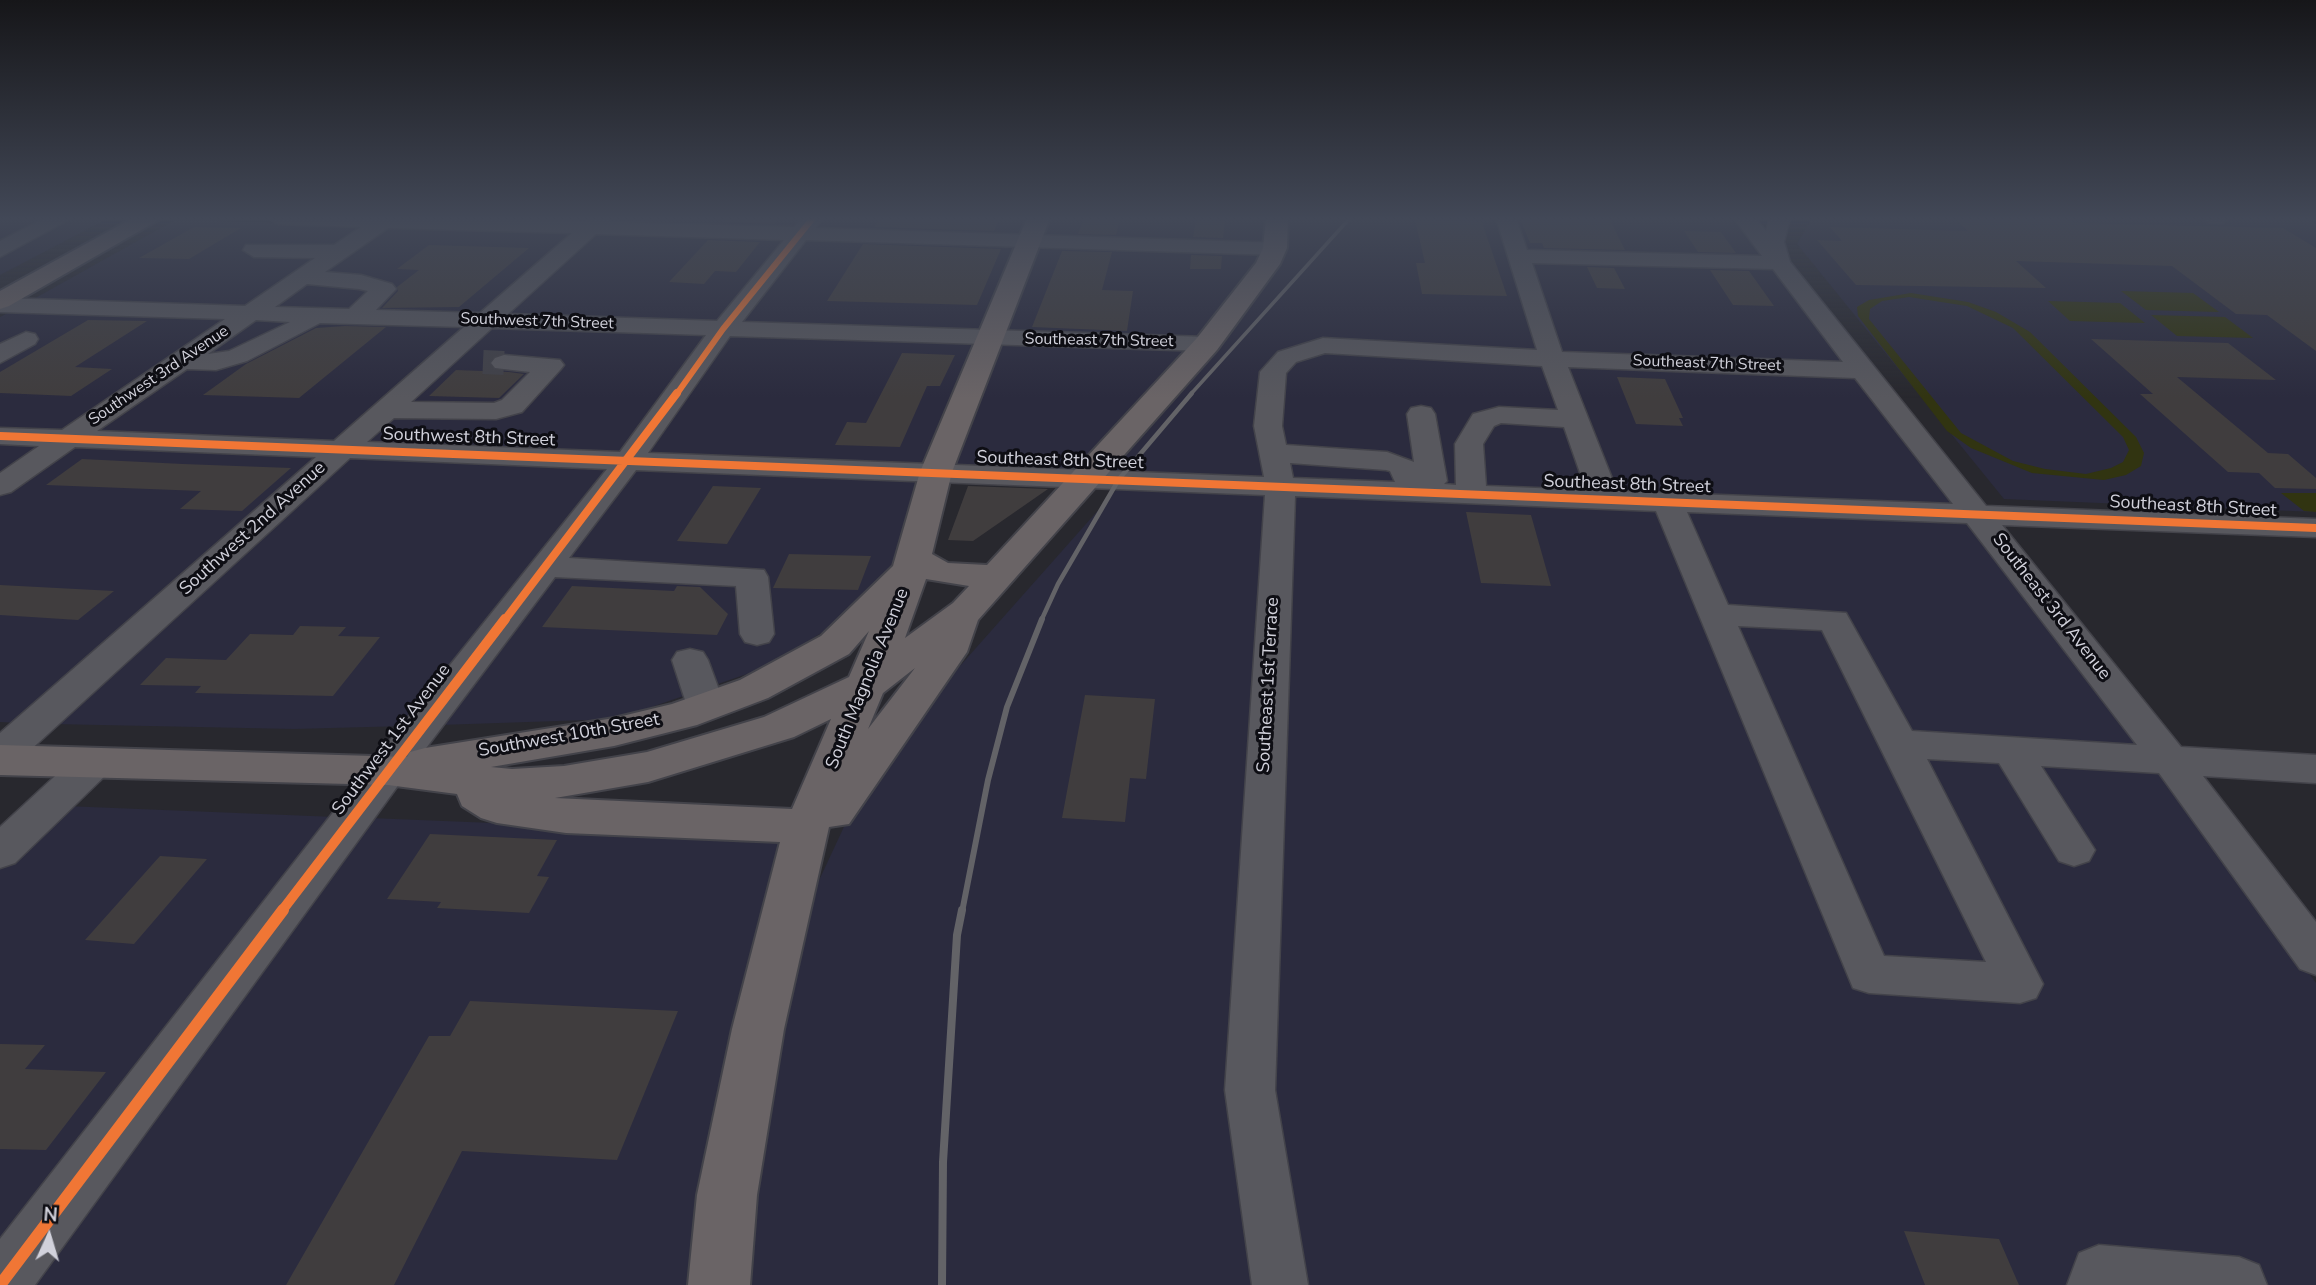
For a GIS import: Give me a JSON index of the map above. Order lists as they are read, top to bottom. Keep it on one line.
{"streets":{"main road":["South Magnolia Avenue","Southwest 10th Street"],"street":["Southwest 7th Street","Southeast 7th Street","Southwest 3rd Avenue","Southwest 8th Street","Southeast 8th Street","Southwest 2nd Avenue","Southeast 3rd Avenue","Southeast 1st Terrace","Southwest 1st Avenue"]},"crossings":[["Southwest 7th Street","Southeast 7th Street"],["Southwest 7th Street","Southwest 3rd Avenue"],["Southwest 7th Street","Southwest 2nd Avenue"],["Southwest 7th Street","South Magnolia Avenue"],["Southwest 7th Street","Southwest 1st Avenue"],["Southeast 7th Street","Southeast 3rd Avenue"],["Southeast 7th Street","South Magnolia Avenue"],["Southeast 7th Street","Southeast 1st Terrace"],["Southwest 3rd Avenue","Southwest 8th Street"],["Southwest 8th Street","Southeast 8th Street"],["Southwest 8th Street","Southwest 2nd Avenue"],["Southwest 8th Street","South Magnolia Avenue"],["Southwest 8th Street","Southwest 1st Avenue"],["Southeast 8th Street","Southeast 3rd Avenue"],["Southeast 8th Street","South Magnolia Avenue"],["Southeast 8th Street","Southeast 1st Terrace"],["Southwest 2nd Avenue","Southwest 10th Street"],["South Magnolia Avenue","Southwest 10th Street"],["Southwest 10th Street","Southwest 1st Avenue"]],"north":"top"}
